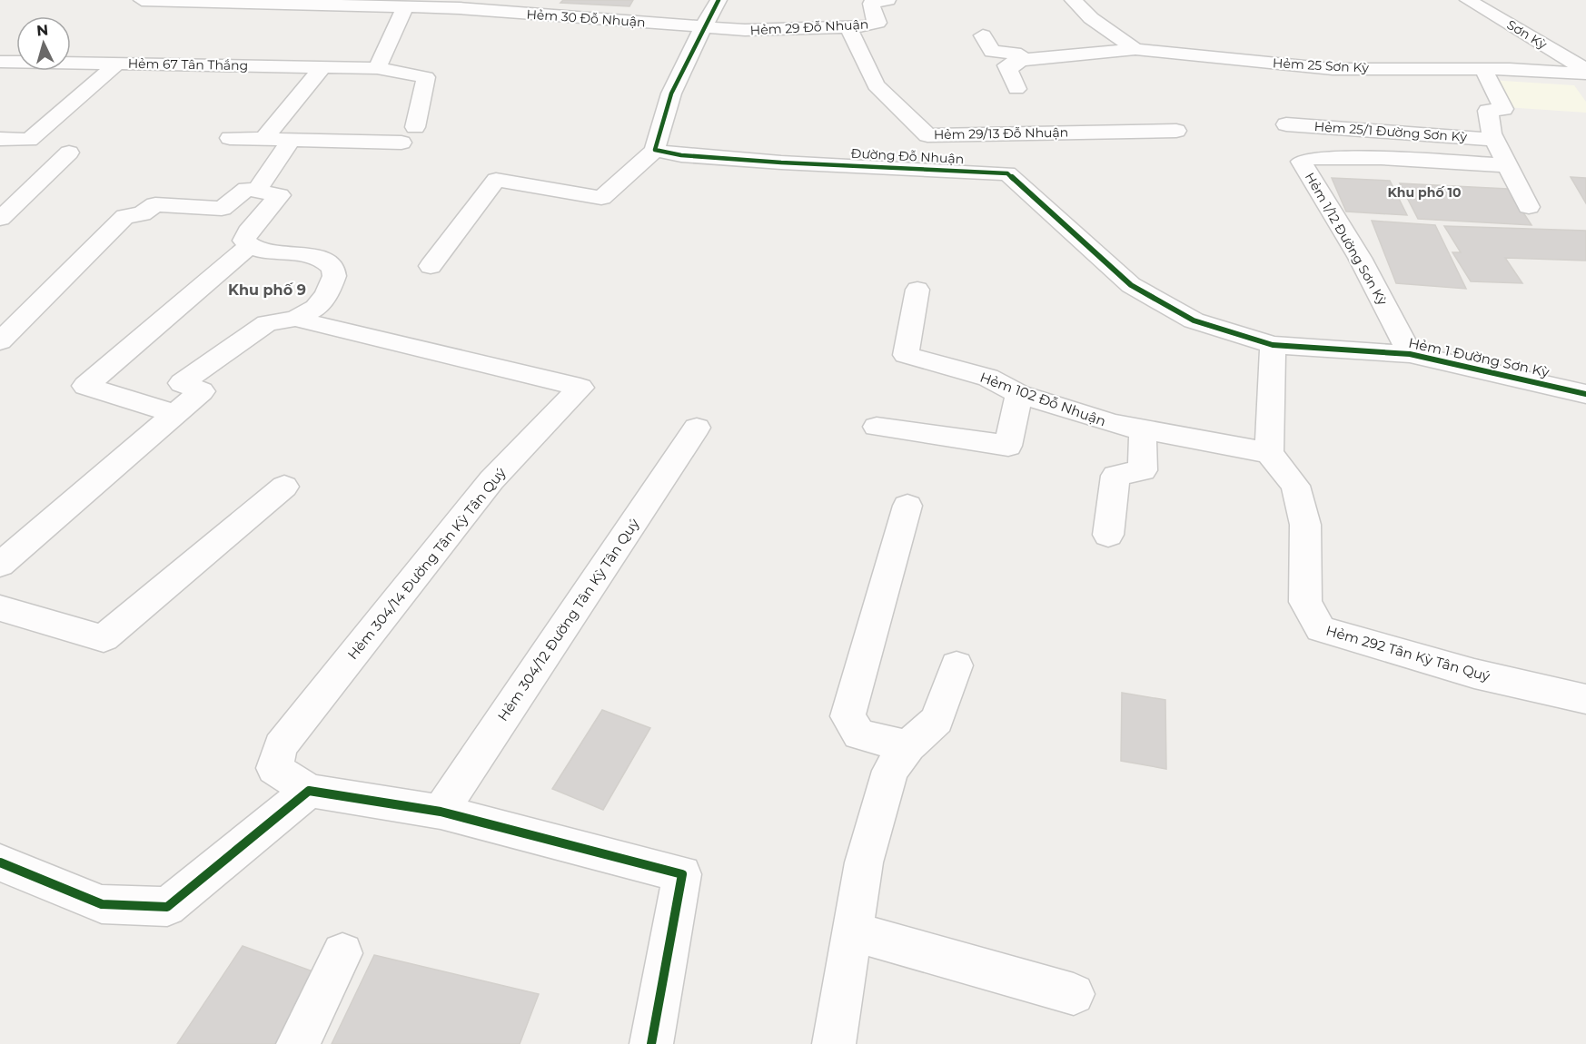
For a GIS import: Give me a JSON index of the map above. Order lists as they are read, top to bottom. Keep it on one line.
{"streets":{"street":["Hẻm 30 Đỗ Nhuận","Hẻm 29 Đỗ Nhuận","Sơn Kỳ","Hẻm 67 Tân Thắng","Hẻm 25 Sơn Kỳ","Hẻm 25/1 Đường Sơn Kỳ","Hẻm 29/13 Đỗ Nhuận","Đường Đỗ Nhuận","Hẻm 1/12 Đường Sơn Kỳ","Hẻm 1 Đường Sơn Kỳ","Hẻm 102 Đỗ Nhuận","Hẻm 304/14 Đường Tân Kỳ Tân Quý","Hẻm 304/12 Đường Tân Kỳ Tân Quý","Hẻm 292 Tân Kỳ Tân Quý"]},"crossings":[["Hẻm 30 Đỗ Nhuận","Hẻm 29 Đỗ Nhuận"],["Hẻm 29 Đỗ Nhuận","Hẻm 29/13 Đỗ Nhuận"],["Sơn Kỳ","Hẻm 25 Sơn Kỳ"],["Đường Đỗ Nhuận","Hẻm 1 Đường Sơn Kỳ"],["Hẻm 1/12 Đường Sơn Kỳ","Hẻm 1 Đường Sơn Kỳ"],["Hẻm 102 Đỗ Nhuận","Hẻm 292 Tân Kỳ Tân Quý"]],"districts":["Khu phố 10","Khu phố 9"],"north":"top"}
